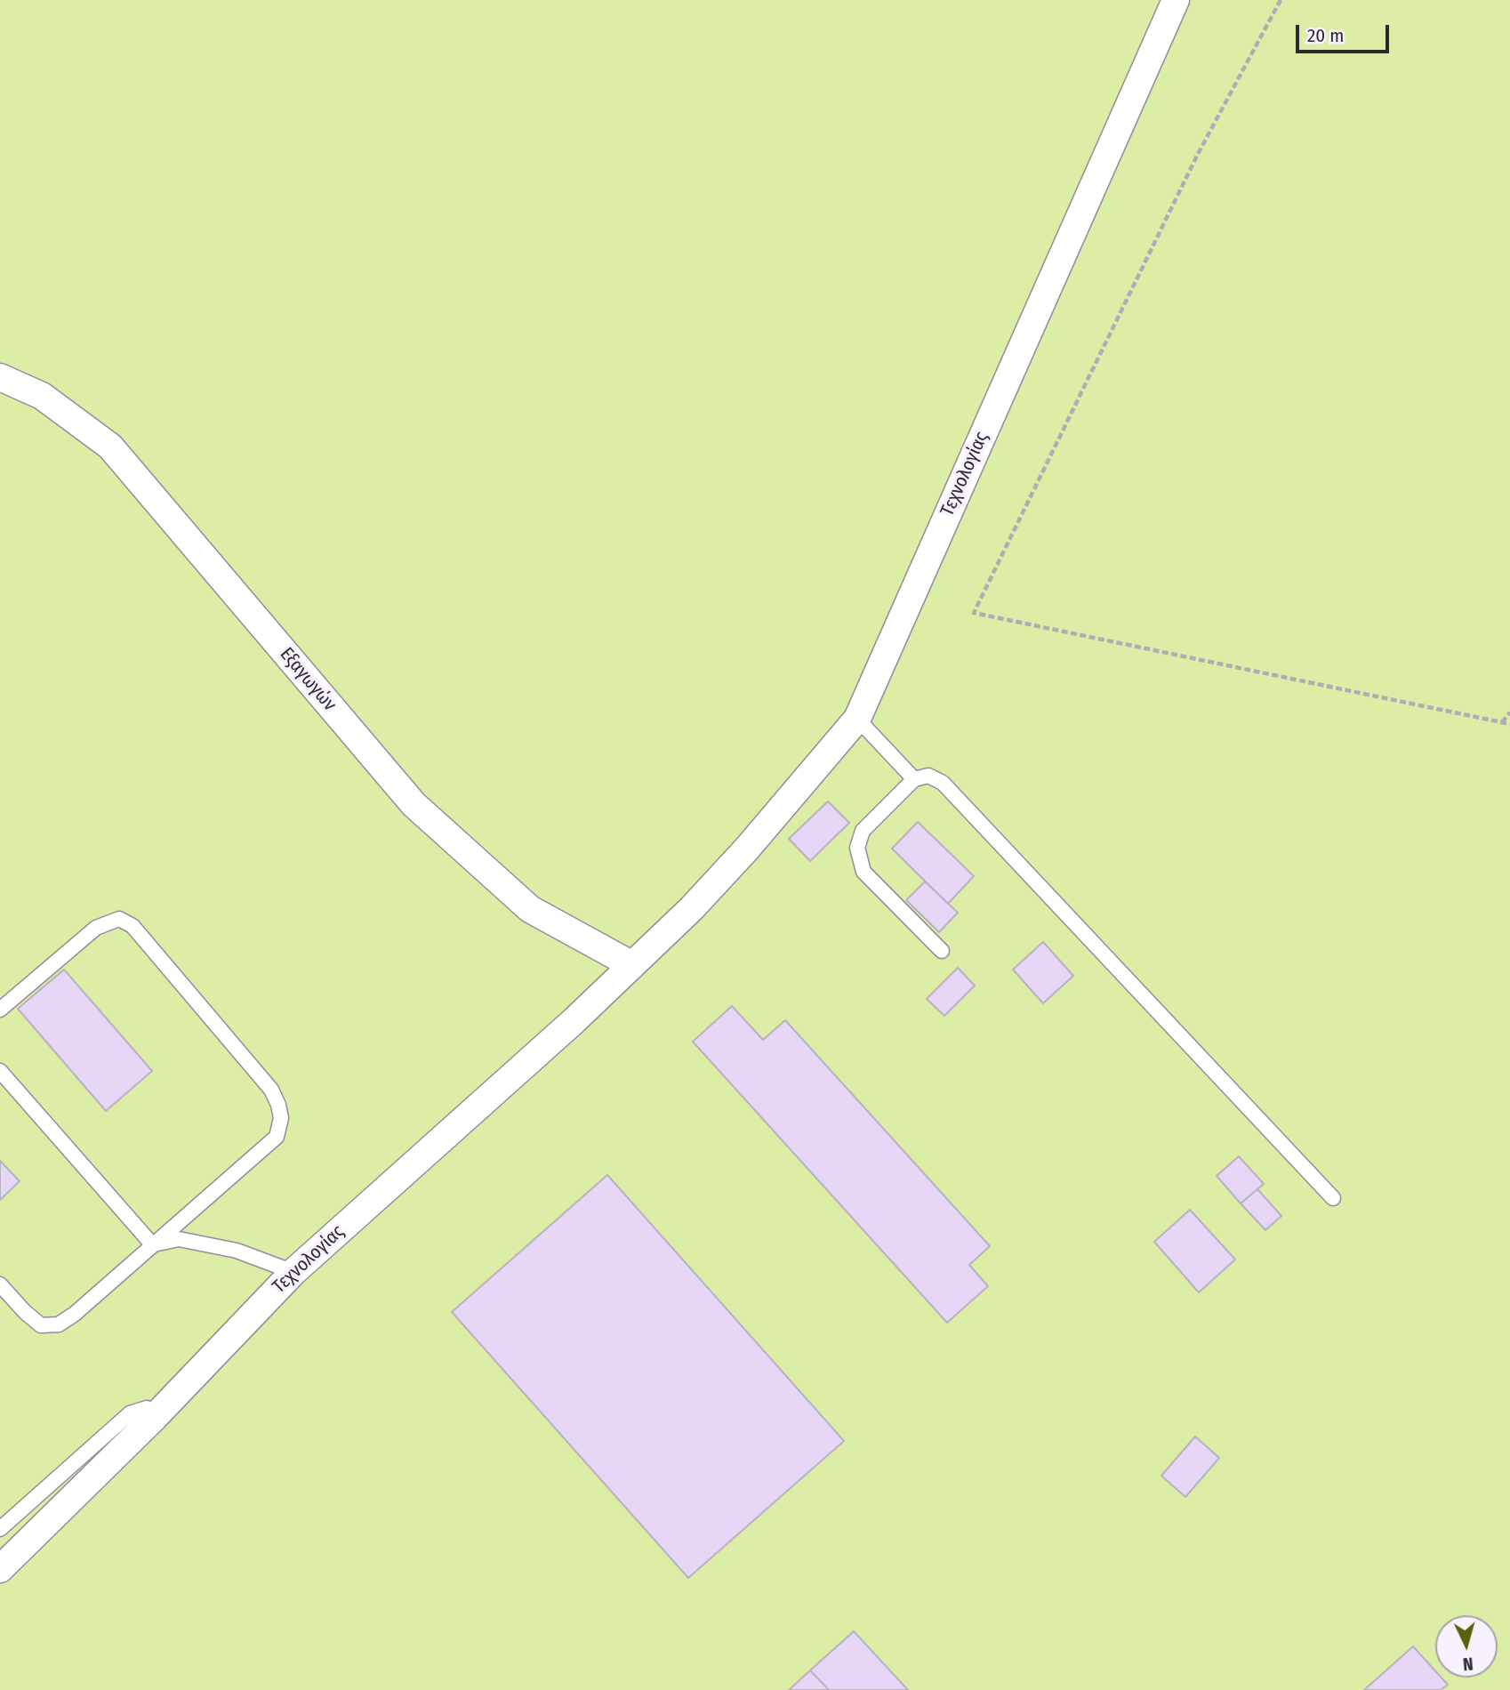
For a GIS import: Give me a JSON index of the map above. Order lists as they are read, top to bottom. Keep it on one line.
{"streets":{"street":["Τεχνολογίας","Εξαγωγών"]},"crossings":[["Τεχνολογίας","Εξαγωγών"]],"scale_bar":"20 m","north":"bottom"}
